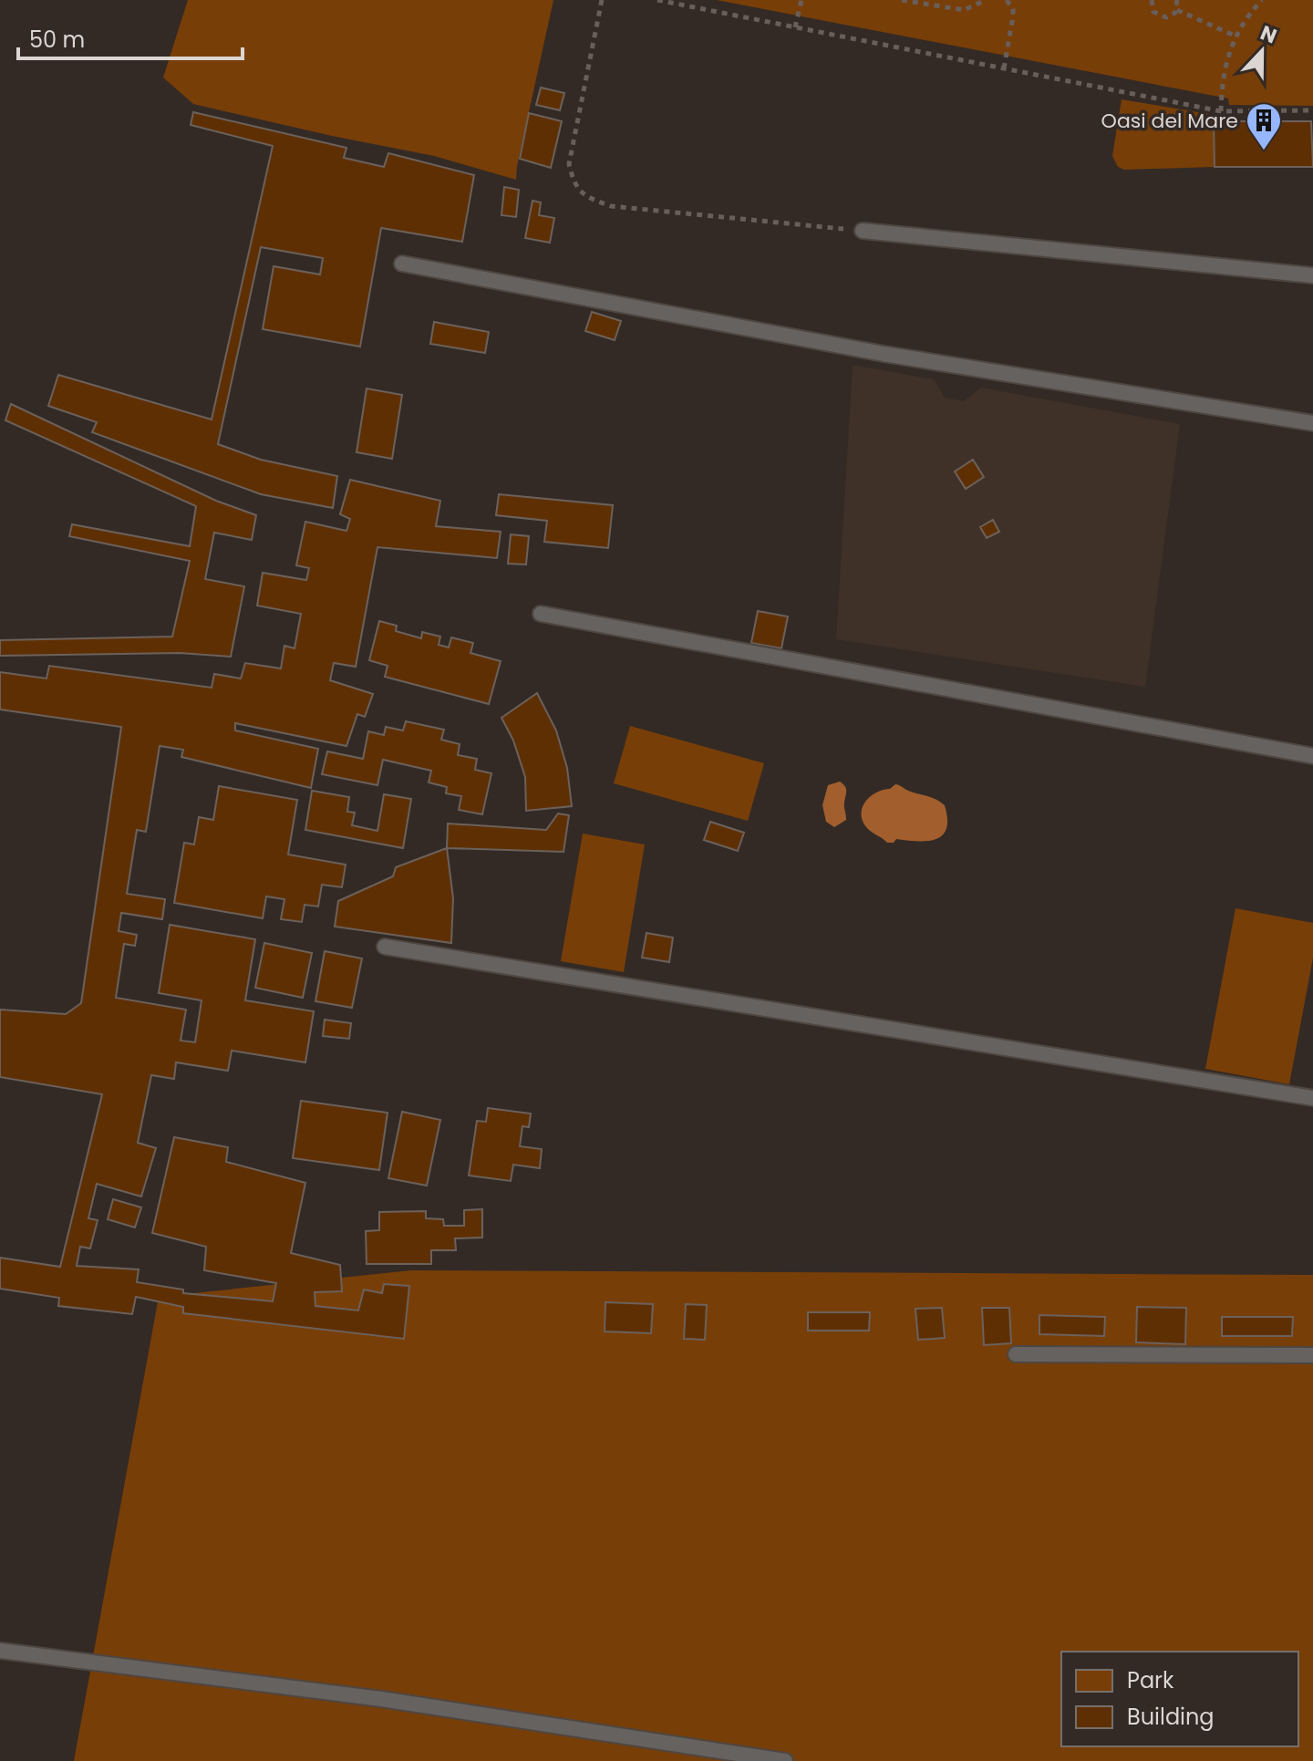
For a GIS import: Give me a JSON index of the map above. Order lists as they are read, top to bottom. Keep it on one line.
{"places":{"building":["Oasi del Mare"]},"legend":["Park","Building"],"scale_bar":"50 m","north":"top"}
